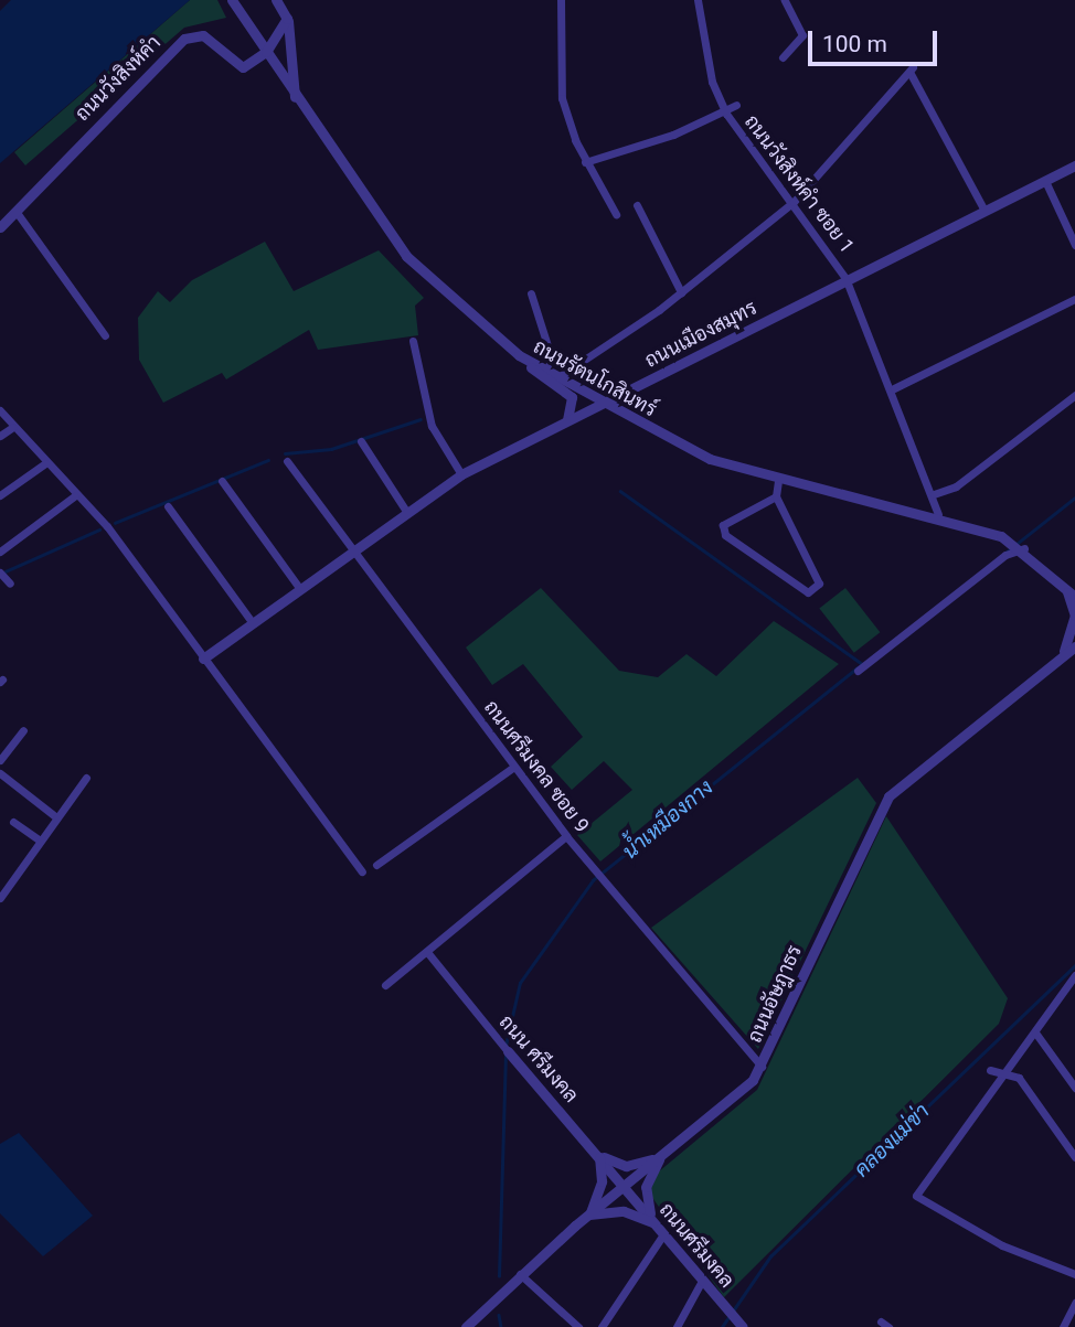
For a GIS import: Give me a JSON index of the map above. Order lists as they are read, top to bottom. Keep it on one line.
{"streets":{"street":["ถนนวังสิงห์คำ","ถนนวังสิงห์คำ ซอย 1","ถนนเมืองสมุทร","ถนนรัตนโกสินทร์","ถนนศรีมงคล ซอย 9","ถนนอัษฎาธร","ถนน ศรีมงคล","ถนนศรีมงคล"]},"crossings":[["ถนนวังสิงห์คำ","ถนนรัตนโกสินทร์"],["ถนนวังสิงห์คำ ซอย 1","ถนนเมืองสมุทร"],["ถนนวังสิงห์คำ ซอย 1","ถนนรัตนโกสินทร์"],["ถนนเมืองสมุทร","ถนนรัตนโกสินทร์"],["ถนนเมืองสมุทร","ถนนศรีมงคล ซอย 9"],["ถนนศรีมงคล ซอย 9","ถนนอัษฎาธร"],["ถนนอัษฎาธร","ถนน ศรีมงคล"],["ถนนอัษฎาธร","ถนนศรีมงคล"],["ถนน ศรีมงคล","ถนนศรีมงคล"]],"water":["น้ำเหมืองกาง","คลองแม่ข่า"],"scale_bar":"100 m"}
